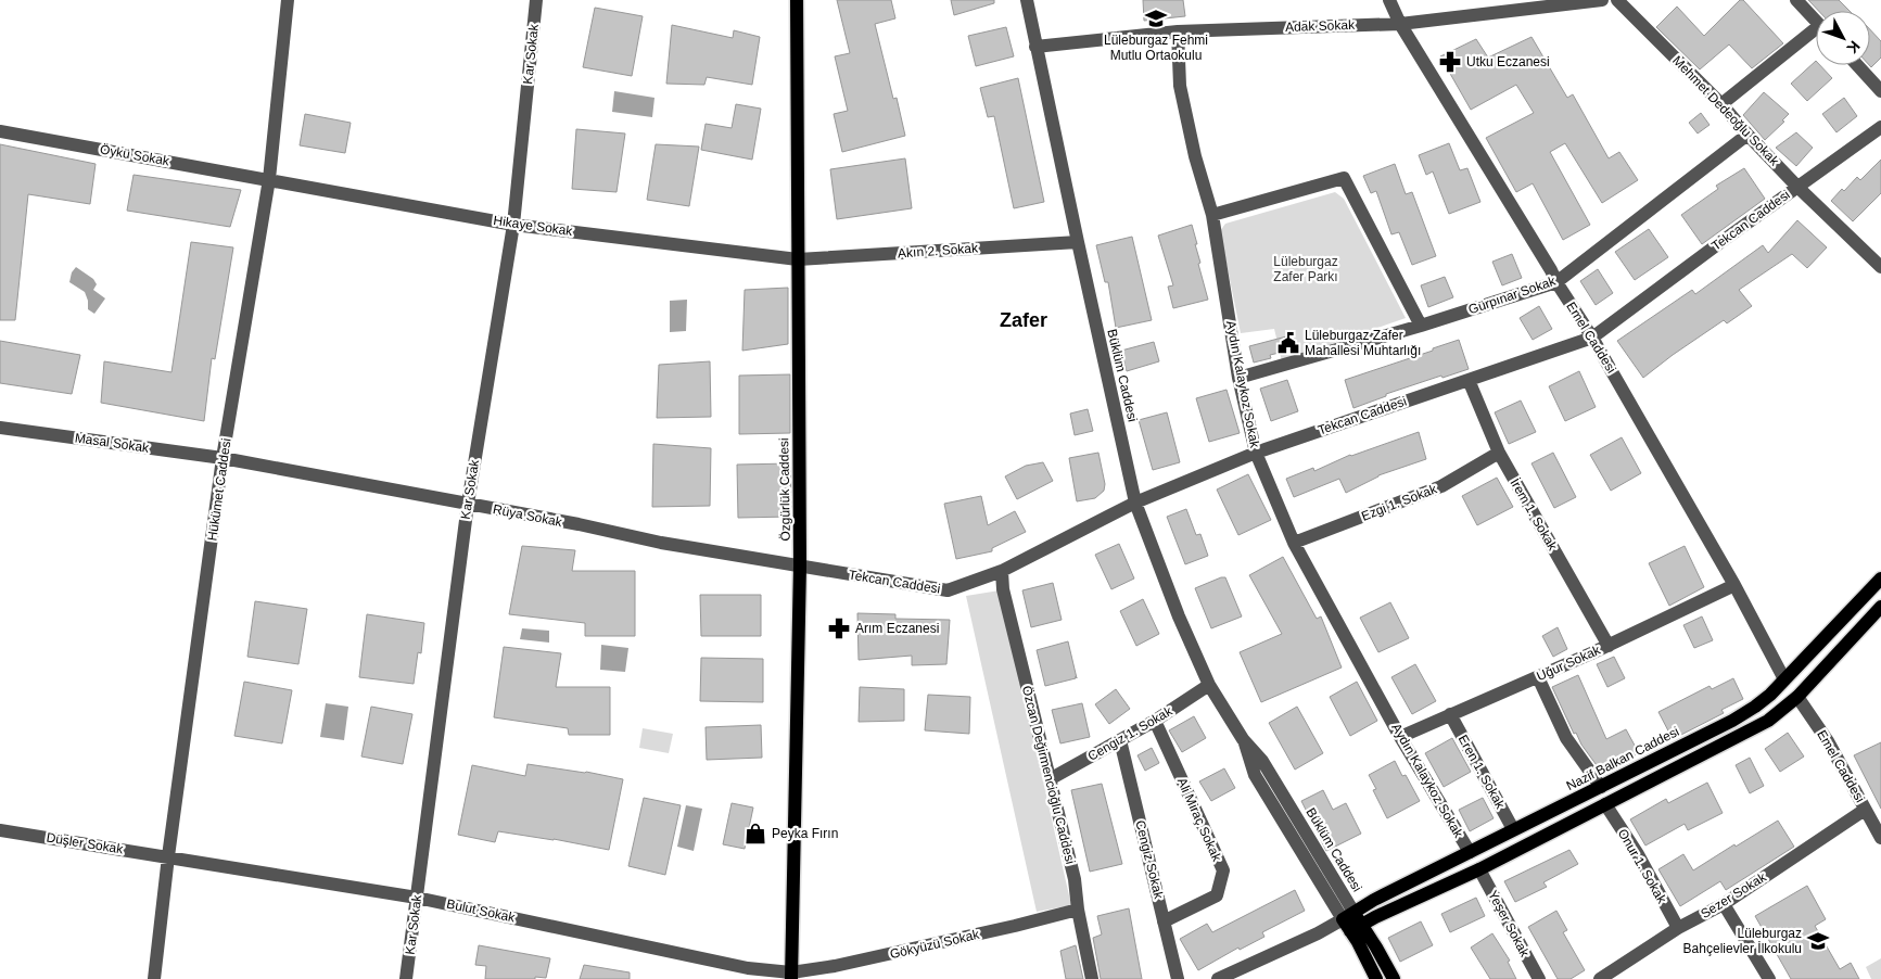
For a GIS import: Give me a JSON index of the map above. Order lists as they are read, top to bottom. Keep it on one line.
{"streets":{"main road":["Büklüm Caddesi","Özgürlük Caddesi","Nazif Balkan Caddesi"],"street":["Adak Sokak","Kar Sokak","Mehmet Dedeoğlu Sokak","Öykü Sokak","Tekcan Caddesi","Hikaye Sokak","Akın 2. Sokak","Gürpınar Sokak","Emel Caddesi","Aydın Kalaykoz Sokak","Masal Sokak","Hükümet Caddesi","Ezgi 1. Sokak","İrem 1. Sokak","Rüya Sokak","Uğur Sokak","Cengiz 1. Sokak","Eren 1. Sokak","Özcan Değirmencioğlu Caddesi","Ali Miraç Sokak","Düşler Sokak","Cengiz Sokak","Onur 1. Sokak","Sezer Sokak","Bulut Sokak","Yeşer Sokak","Gökyüzü Sokak"]},"crossings":[["Adak Sokak","Emel Caddesi"],["Adak Sokak","Büklüm Caddesi"],["Adak Sokak","Aydın Kalaykoz Sokak"],["Kar Sokak","Hikaye Sokak"],["Kar Sokak","Rüya Sokak"],["Kar Sokak","Bulut Sokak"],["Mehmet Dedeoğlu Sokak","Tekcan Caddesi"],["Mehmet Dedeoğlu Sokak","Gürpınar Sokak"],["Öykü Sokak","Hikaye Sokak"],["Öykü Sokak","Hükümet Caddesi"],["Tekcan Caddesi","Emel Caddesi"],["Tekcan Caddesi","Büklüm Caddesi"],["Tekcan Caddesi","Aydın Kalaykoz Sokak"],["Tekcan Caddesi","Özgürlük Caddesi"],["Tekcan Caddesi","İrem 1. Sokak"],["Tekcan Caddesi","Rüya Sokak"],["Tekcan Caddesi","Özcan Değirmencioğlu Caddesi"],["Hikaye Sokak","Akın 2. Sokak"],["Hikaye Sokak","Hükümet Caddesi"],["Hikaye Sokak","Özgürlük Caddesi"],["Akın 2. Sokak","Büklüm Caddesi"],["Akın 2. Sokak","Özgürlük Caddesi"],["Gürpınar Sokak","Emel Caddesi"],["Gürpınar Sokak","Aydın Kalaykoz Sokak"],["Emel Caddesi","Uğur Sokak"],["Emel Caddesi","Nazif Balkan Caddesi"],["Emel Caddesi","Sezer Sokak"],["Büklüm Caddesi","Cengiz 1. Sokak"],["Büklüm Caddesi","Nazif Balkan Caddesi"],["Aydın Kalaykoz Sokak","Ezgi 1. Sokak"],["Aydın Kalaykoz Sokak","Uğur Sokak"],["Aydın Kalaykoz Sokak","Nazif Balkan Caddesi"],["Masal Sokak","Hükümet Caddesi"],["Masal Sokak","Rüya Sokak"],["Hükümet Caddesi","Rüya Sokak"],["Hükümet Caddesi","Düşler Sokak"],["Hükümet Caddesi","Bulut Sokak"],["Özgürlük Caddesi","Rüya Sokak"],["Özgürlük Caddesi","Bulut Sokak"],["Özgürlük Caddesi","Gökyüzü Sokak"],["Ezgi 1. Sokak","İrem 1. Sokak"],["İrem 1. Sokak","Uğur Sokak"],["Uğur Sokak","Eren 1. Sokak"],["Cengiz 1. Sokak","Özcan Değirmencioğlu Caddesi"],["Cengiz 1. Sokak","Ali Miraç Sokak"],["Cengiz 1. Sokak","Cengiz Sokak"],["Nazif Balkan Caddesi","Eren 1. Sokak"],["Özcan Değirmencioğlu Caddesi","Gökyüzü Sokak"],["Ali Miraç Sokak","Cengiz Sokak"],["Düşler Sokak","Bulut Sokak"],["Onur 1. Sokak","Sezer Sokak"],["Bulut Sokak","Gökyüzü Sokak"]],"districts":["Zafer"],"parks":["Lüleburgaz Zafer Parkı"],"places":{"school or university":["Lüleburgaz Fehmi Mutlu Ortaokulu","Lüleburgaz Bahçelievler İlkokulu"],"pharmacy":["Utku Eczanesi","Arım Eczanesi"],"public building":["Lüleburgaz Zafer Mahallesi Muhtarlığı"],"shop":["Peyka Fırın"]},"north":"bottom right"}
